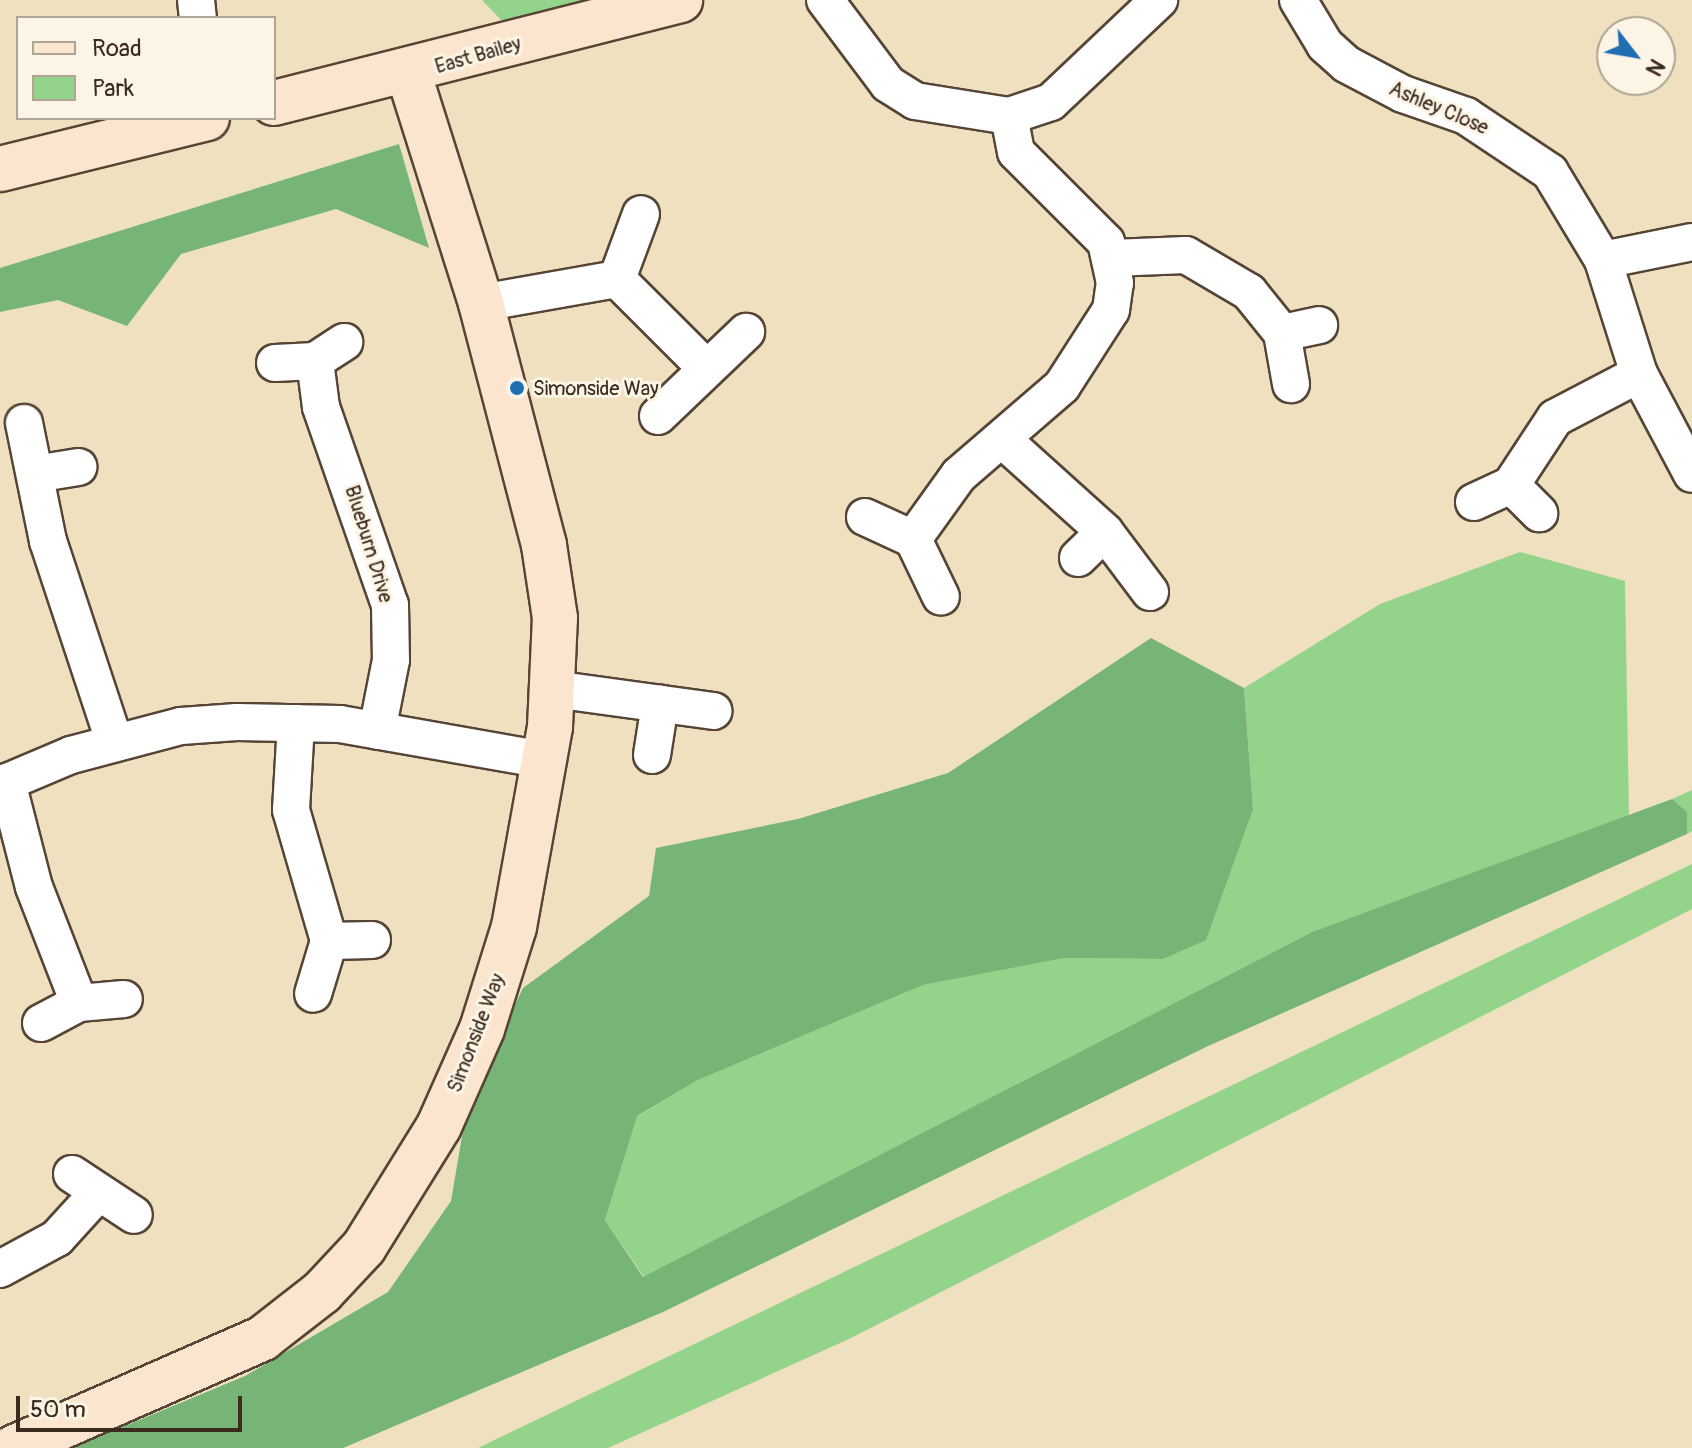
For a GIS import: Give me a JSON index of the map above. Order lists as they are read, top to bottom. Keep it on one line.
{"streets":{"street":["East Bailey","Ashley Close","Blueburn Drive","Simonside Way"]},"crossings":[["East Bailey","Simonside Way"]],"places":["Simonside Way"],"legend":["Road","Park"],"scale_bar":"50 m","north":"bottom right"}
